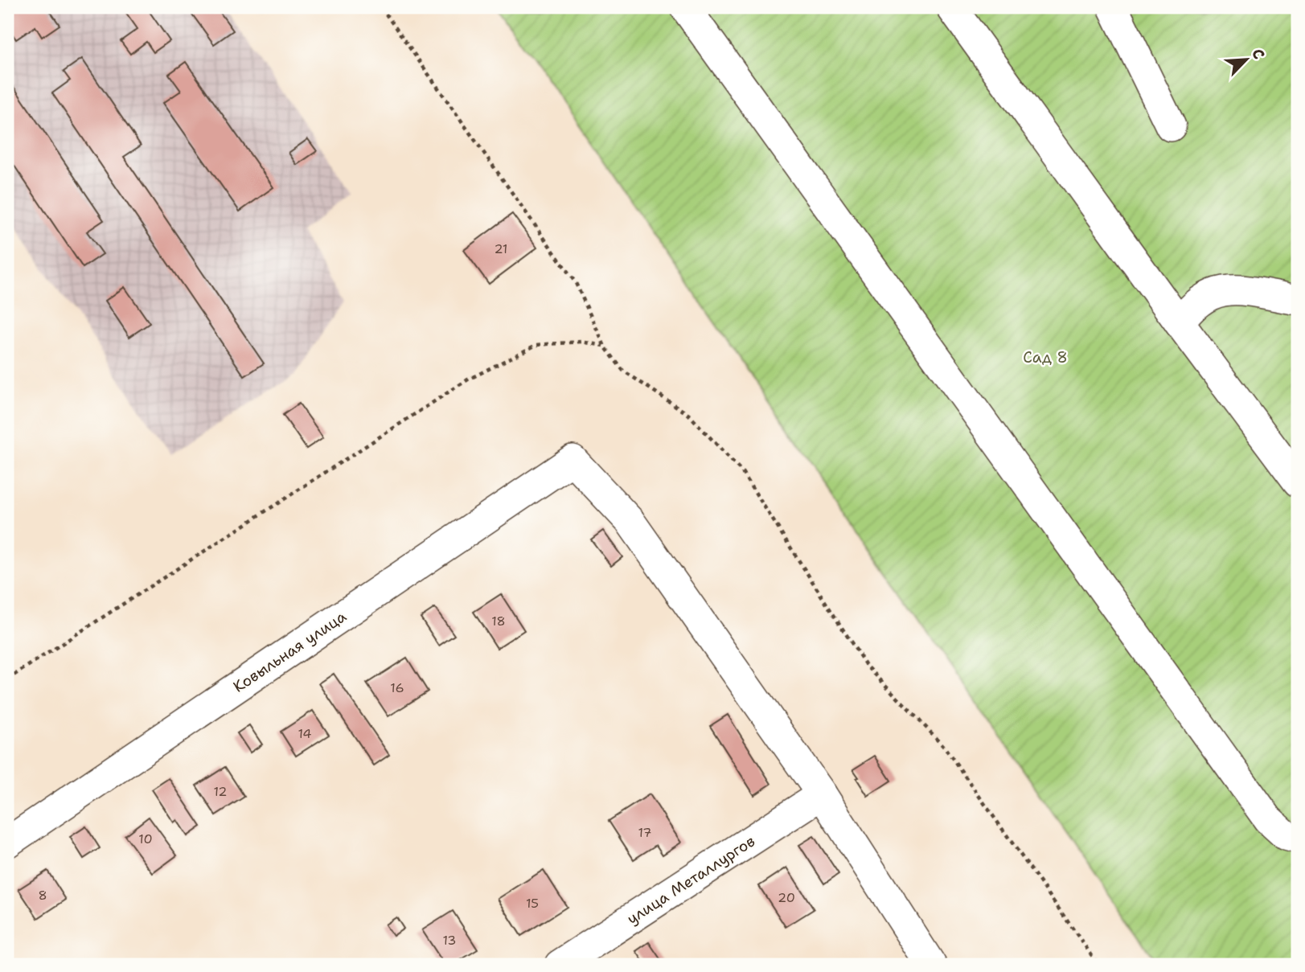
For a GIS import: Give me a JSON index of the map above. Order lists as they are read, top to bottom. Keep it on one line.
{"streets":{"street":["Ковыльная улица","улица Металлургов"]},"crossings":[["Ковыльная улица","улица Металлургов"]],"parks":["Сад 8"],"house_numbers":["21","18","16","14","12","17","10","8","20","15","13"],"north":"top right"}
